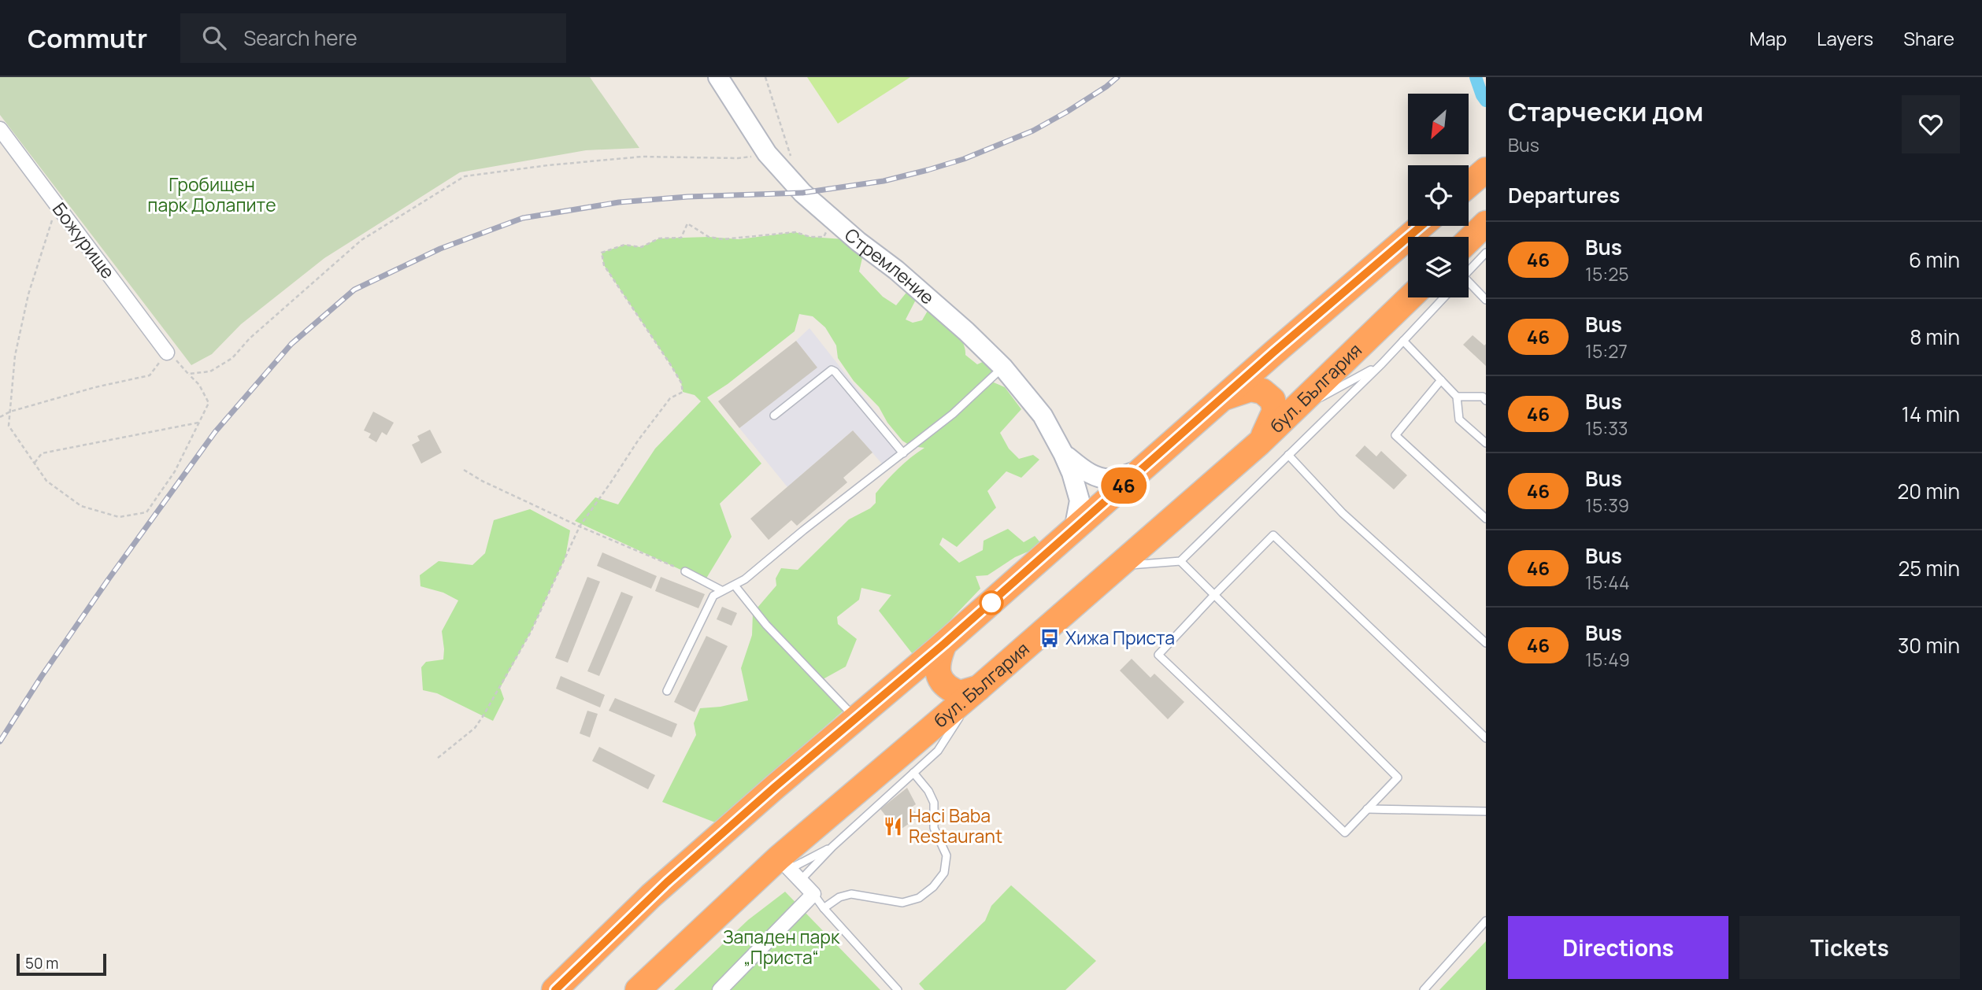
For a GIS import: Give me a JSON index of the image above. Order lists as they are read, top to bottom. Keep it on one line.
{"streets":{"highway":["бул. България"],"street":["Божурище","Стремление"]},"parks":["Гробищен парк Долапите","Западен парк „Приста“"],"places":{"bus stop":["Хижа Приста"],"restaurant":["Haci Baba Restaurant"]},"lines":["bus line 46"],"scale_bar":"50 m","north":"bottom left","page":{"header":"Commutr","search":"Search here","nav":["Map","Layers","Share"],"on_map":"46","heading":[["Старчески дом","Bus"],"Departures"],"list":[{"mark":"46","name":"Bus","note":"15:25","value":"6 min"},{"mark":"46","name":"Bus","note":"15:27","value":"8 min"},{"mark":"46","name":"Bus","note":"15:33","value":"14 min"},{"mark":"46","name":"Bus","note":"15:39","value":"20 min"},{"mark":"46","name":"Bus","note":"15:44","value":"25 min"},{"mark":"46","name":"Bus","note":"15:49","value":"30 min"}],"buttons":["Directions","Tickets"],"scale":"50 m"}}
